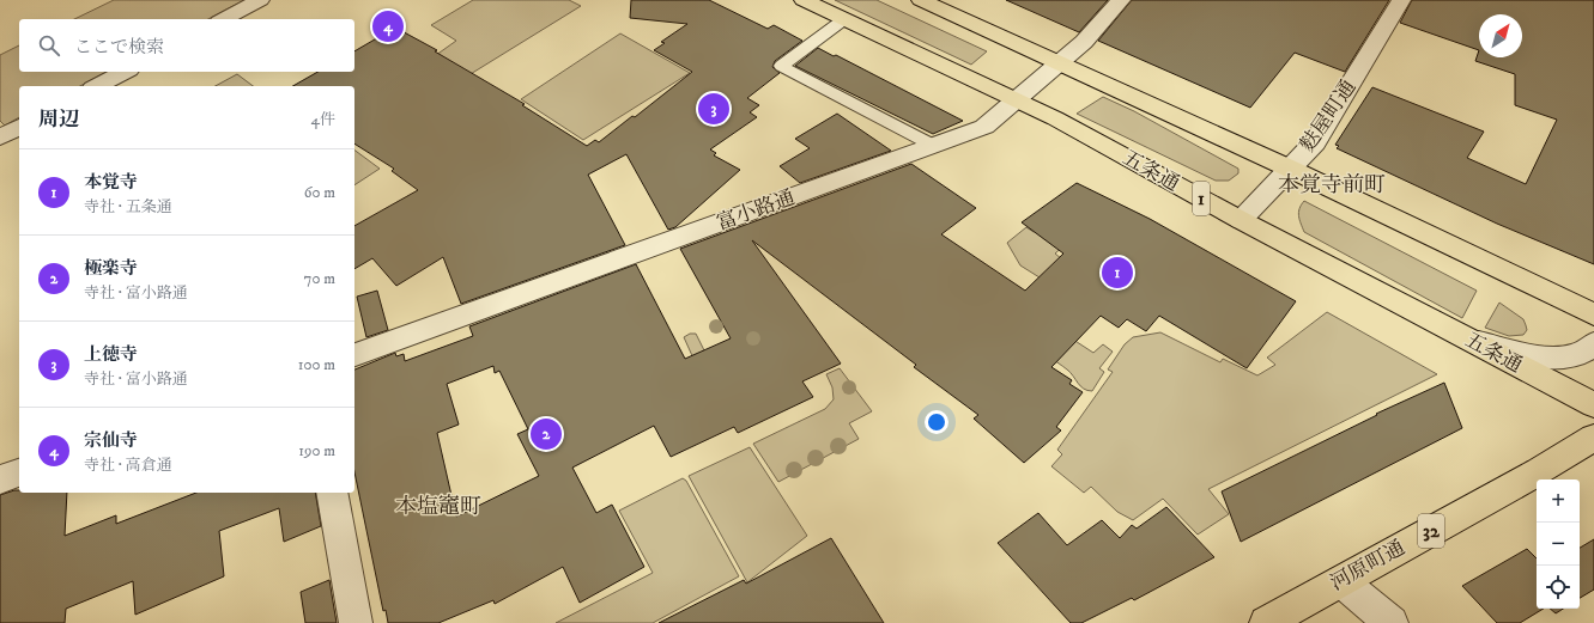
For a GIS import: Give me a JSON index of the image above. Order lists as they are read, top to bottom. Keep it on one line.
{"streets":{"main road":["五条通","1","32","河原町通"],"street":["麩屋町通","富小路通"]},"crossings":[["麩屋町通","五条通"],["五条通","富小路通"]],"districts":["本覚寺前町","本塩竈町"],"north":"top right","page":{"pins":["4","3","1","2"],"search":"ここで検索","heading":["周辺","4件"],"list":[{"mark":"1","name":"本覚寺","note":"寺社 · 五条通","value":"60 m"},{"mark":"2","name":"極楽寺","note":"寺社 · 富小路通","value":"70 m"},{"mark":"3","name":"上徳寺","note":"寺社 · 富小路通","value":"100 m"},{"mark":"4","name":"宗仙寺","note":"寺社 · 高倉通","value":"190 m"}],"map_buttons":["+","−"]}}
